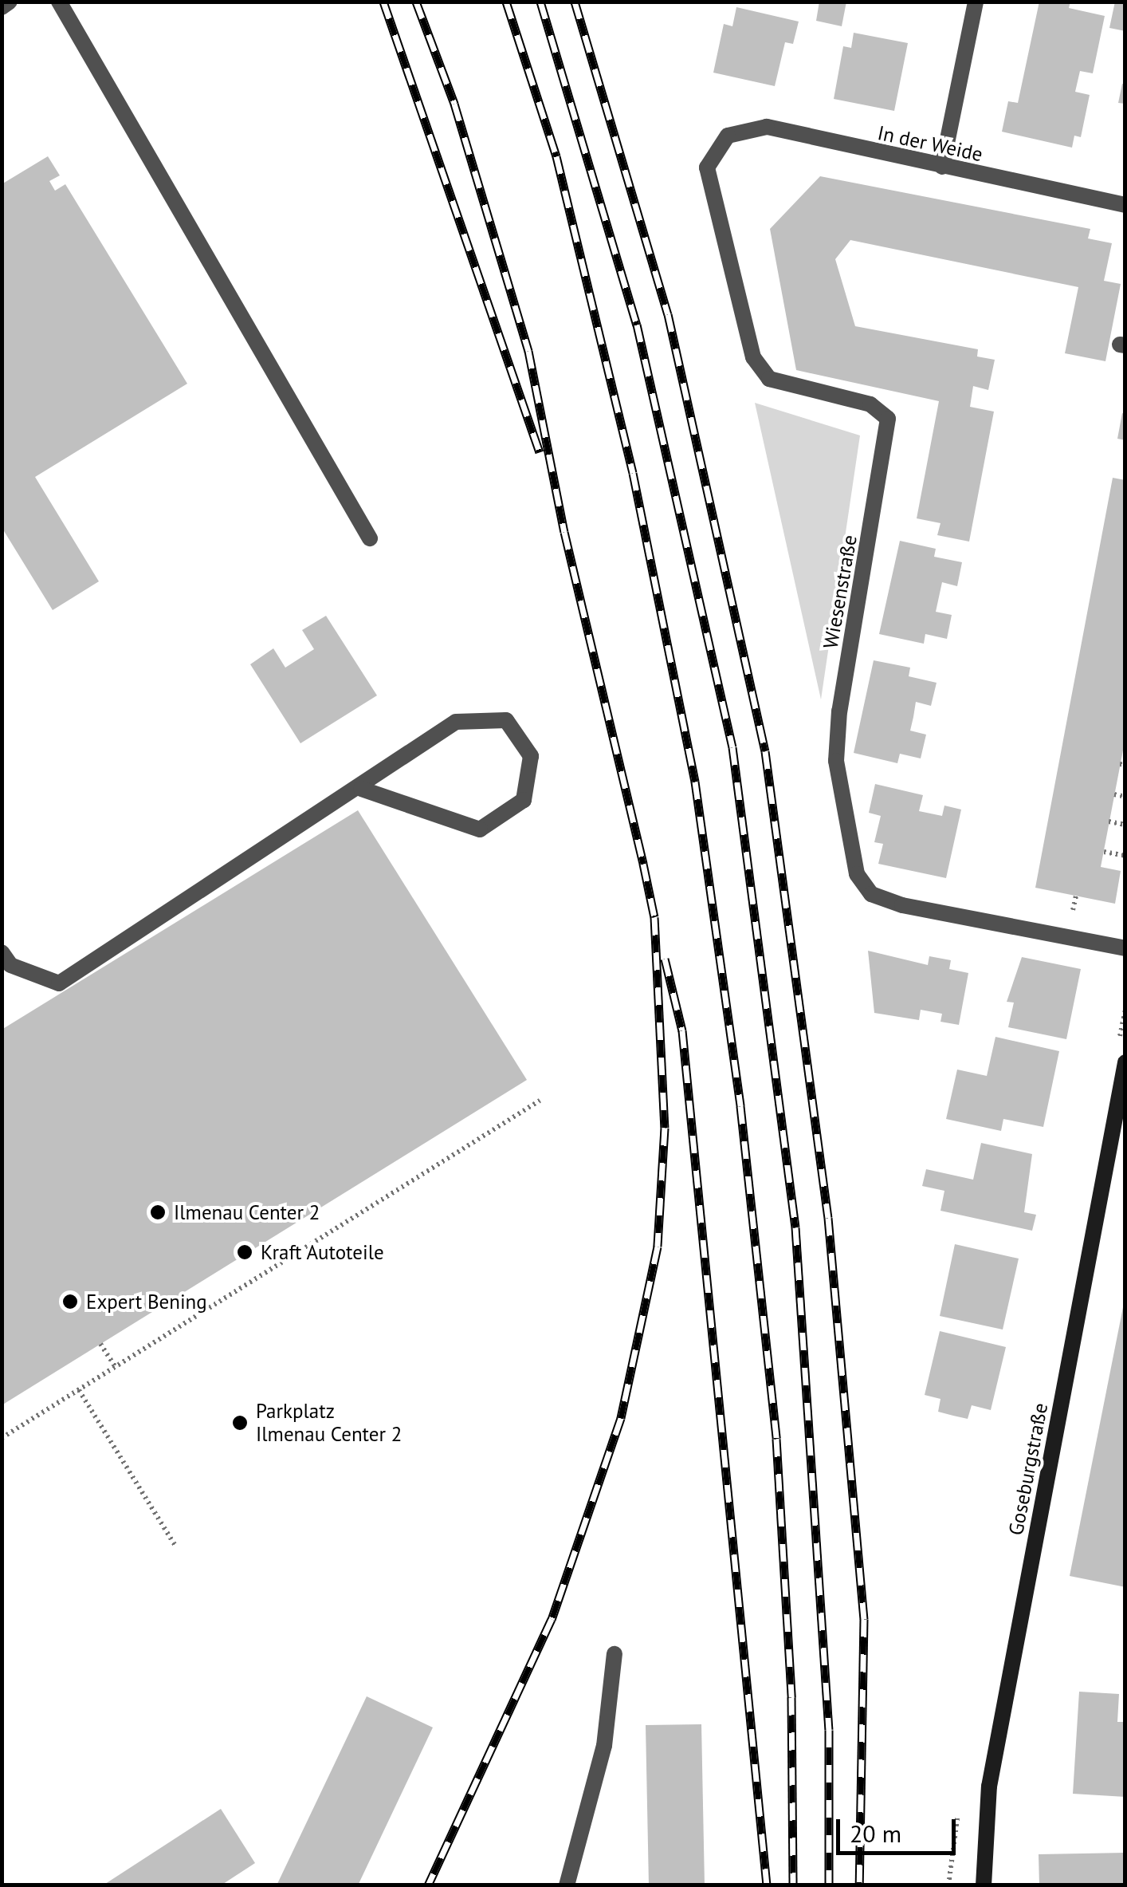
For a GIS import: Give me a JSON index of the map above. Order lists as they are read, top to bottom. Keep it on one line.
{"streets":{"street":["In der Weide","Wiesenstraße","Goseburgstraße"]},"crossings":[["In der Weide","Wiesenstraße"]],"places":["Ilmenau Center 2","Kraft Autoteile","Expert Bening","Parkplatz Ilmenau Center 2"],"scale_bar":"20 m"}
